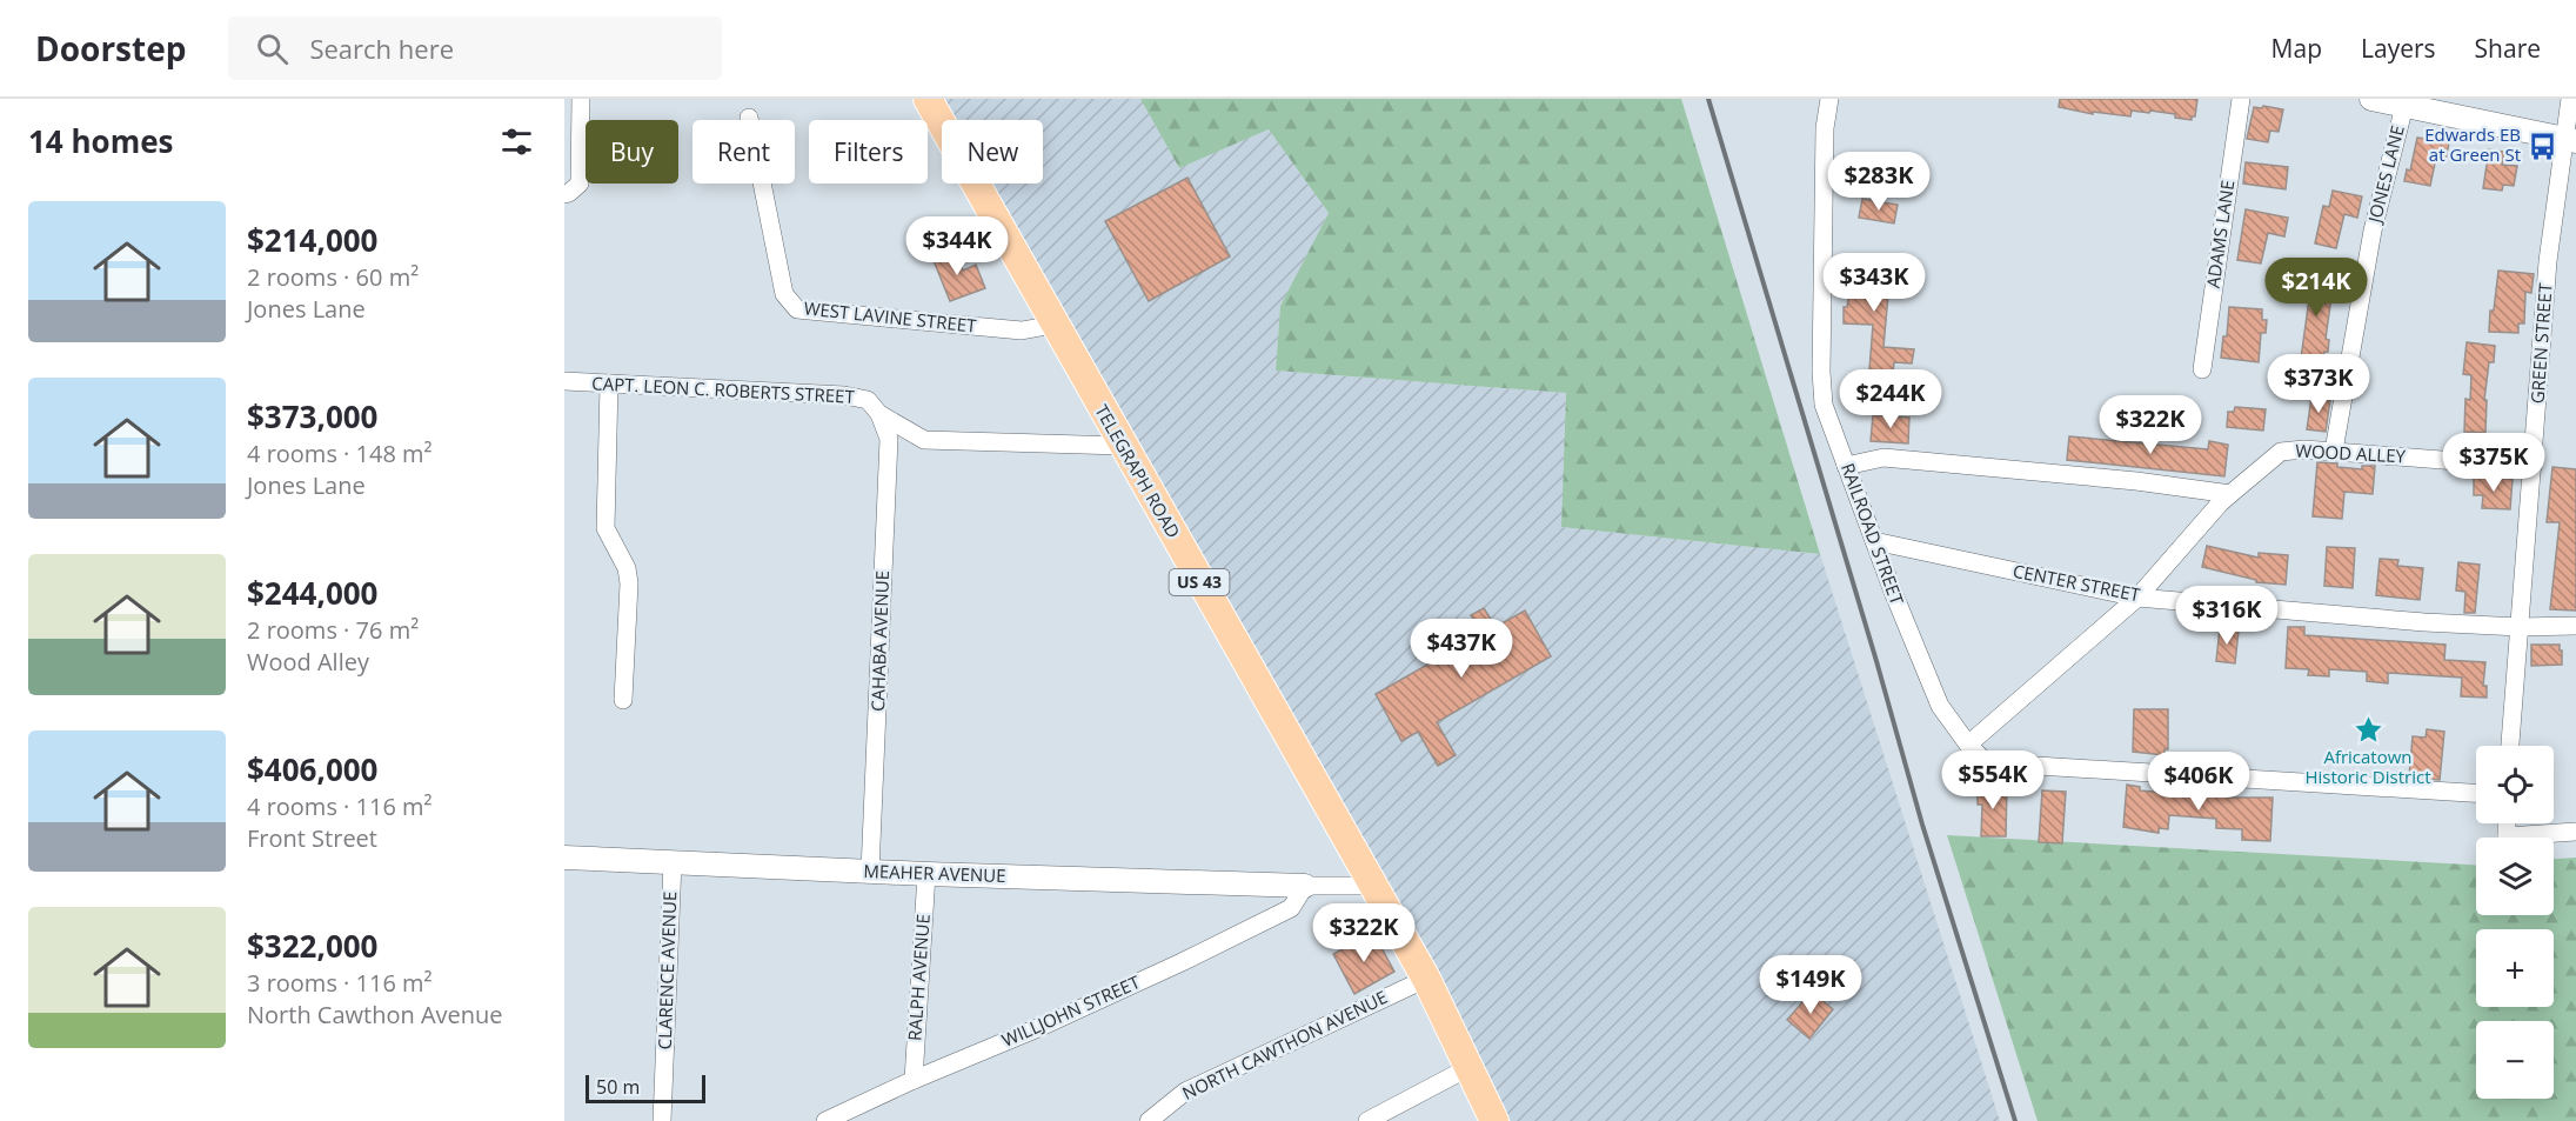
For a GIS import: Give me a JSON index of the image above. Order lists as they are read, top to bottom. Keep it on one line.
{"streets":{"main road":["TELEGRAPH ROAD","US 43"],"street":["JONES LANE","ADAMS LANE","WEST LAVINE STREET","GREEN STREET","CAPT. LEON C. ROBERTS STREET","WOOD ALLEY","RAILROAD STREET","CENTER STREET","CAHABA AVENUE","MEAHER AVENUE","CLARENCE AVENUE","RALPH AVENUE","WILLJOHN STREET","NORTH CAWTHON AVENUE"]},"crossings":[["JONES LANE","WOOD ALLEY"],["WEST LAVINE STREET","TELEGRAPH ROAD"],["GREEN STREET","WOOD ALLEY"],["GREEN STREET","CENTER STREET"],["CAPT. LEON C. ROBERTS STREET","TELEGRAPH ROAD"],["CAPT. LEON C. ROBERTS STREET","CAHABA AVENUE"],["WOOD ALLEY","RAILROAD STREET"],["WOOD ALLEY","CENTER STREET"],["TELEGRAPH ROAD","NORTH CAWTHON AVENUE"],["RAILROAD STREET","CENTER STREET"],["CAHABA AVENUE","MEAHER AVENUE"],["MEAHER AVENUE","CLARENCE AVENUE"],["MEAHER AVENUE","RALPH AVENUE"],["MEAHER AVENUE","WILLJOHN STREET"],["RALPH AVENUE","WILLJOHN STREET"]],"places":{"bus stop":["Edwards EB at Green St"],"place":["Africatown Historic District"]},"scale_bar":"50 m","page":{"header":"Doorstep","search":"Search here","nav":["Map","Layers","Share"],"heading":"14 homes","chip":["Buy","Rent","Filters","New"],"price":["$283K","$344K","$343K","$214K","$373K","$244K","$322K","$375K","$316K","$437K","$554K","$406K","$322K","$149K"],"list":[{"name":"$214,000","note":"2 rooms · 60 m² · Jones Lane"},{"name":"$373,000","note":"4 rooms · 148 m² · Jones Lane"},{"name":"$244,000","note":"2 rooms · 76 m² · Wood Alley"},{"name":"$406,000","note":"4 rooms · 116 m² · Front Street"},{"name":"$322,000","note":"3 rooms · 116 m² · North Cawthon Avenue"}],"map_buttons":["+","−"],"scale":"50 m"}}
